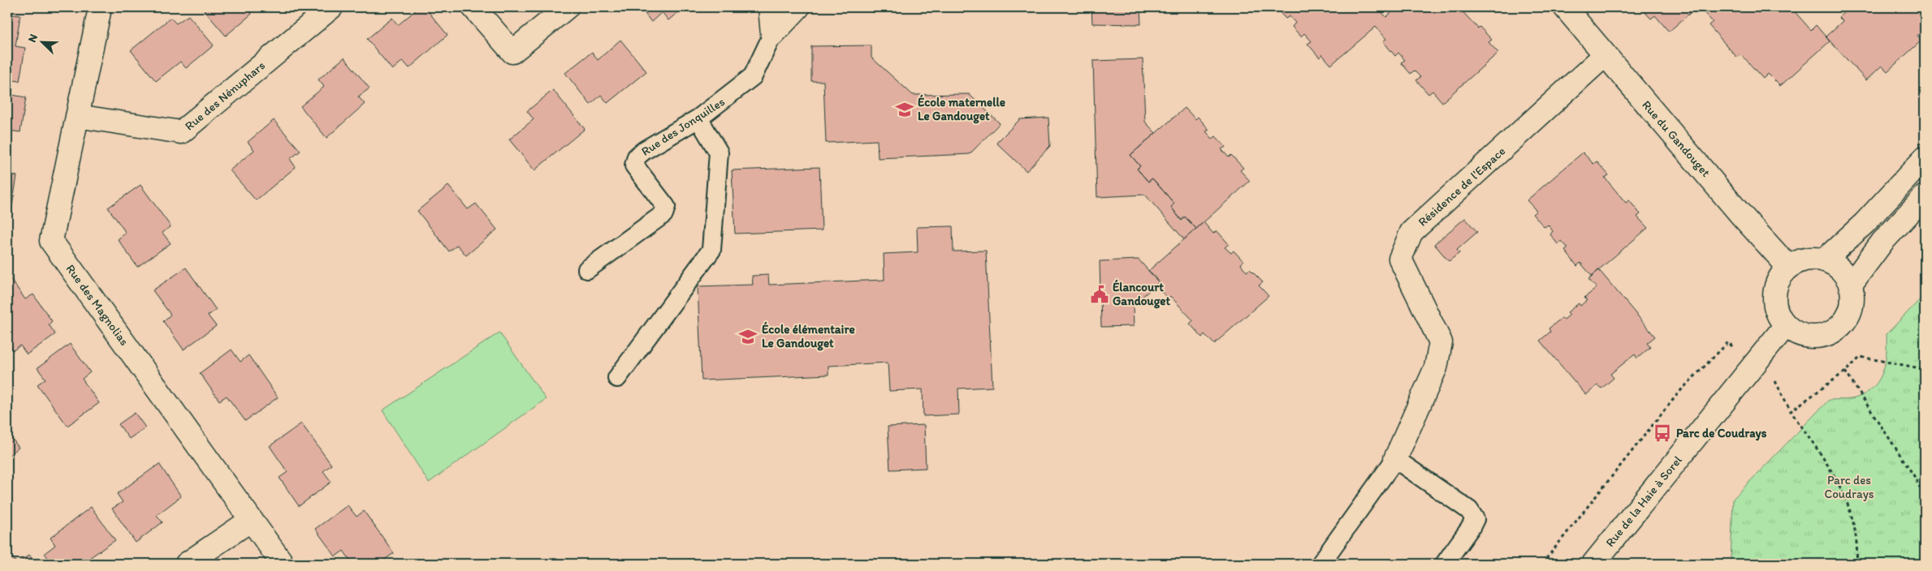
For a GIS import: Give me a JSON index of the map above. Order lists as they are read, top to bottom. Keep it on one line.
{"streets":{"street":["Rue des Nénuphars","Rue des Jonquilles","Rue du Gandouget","Résidence de l'Espace","Rue des Magnolias","Rue de la Haie à Sorel"]},"crossings":[["Rue des Nénuphars","Rue des Magnolias"],["Rue du Gandouget","Résidence de l'Espace"],["Rue du Gandouget","Rue de la Haie à Sorel"]],"parks":["Parc des Coudrays"],"places":{"school or university":["École maternelle Le Gandouget","École élémentaire Le Gandouget"],"public building":["Élancourt Gandouget"],"bus stop":["Parc de Coudrays"]},"north":"top left"}
